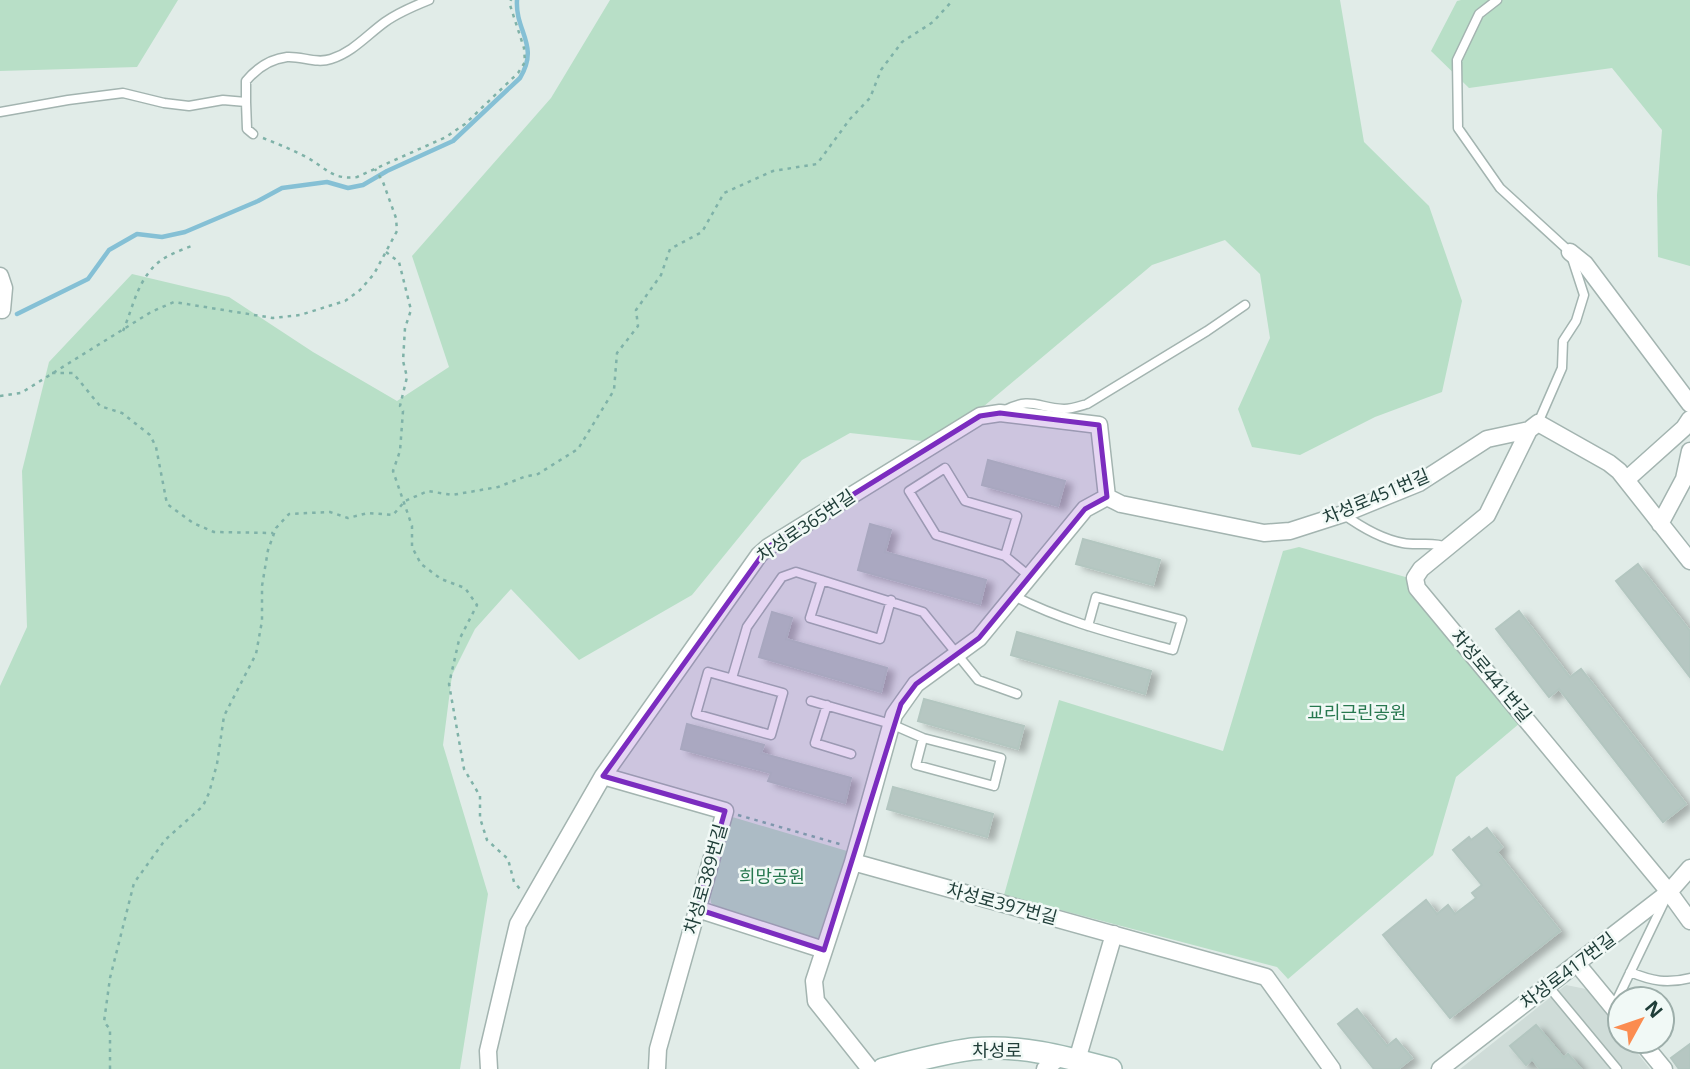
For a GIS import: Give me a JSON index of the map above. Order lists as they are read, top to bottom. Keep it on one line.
{"streets":{"main road":["차성로"],"street":["차성로451번길","차성로365번길","차성로441번길","차성로389번길","차성로397번길","차성로417번길"]},"crossings":[["차성로451번길","차성로365번길"],["차성로451번길","차성로441번길"],["차성로365번길","차성로389번길"],["차성로441번길","차성로417번길"]],"parks":["교리근린공원","희망공원"],"north":"top right"}
